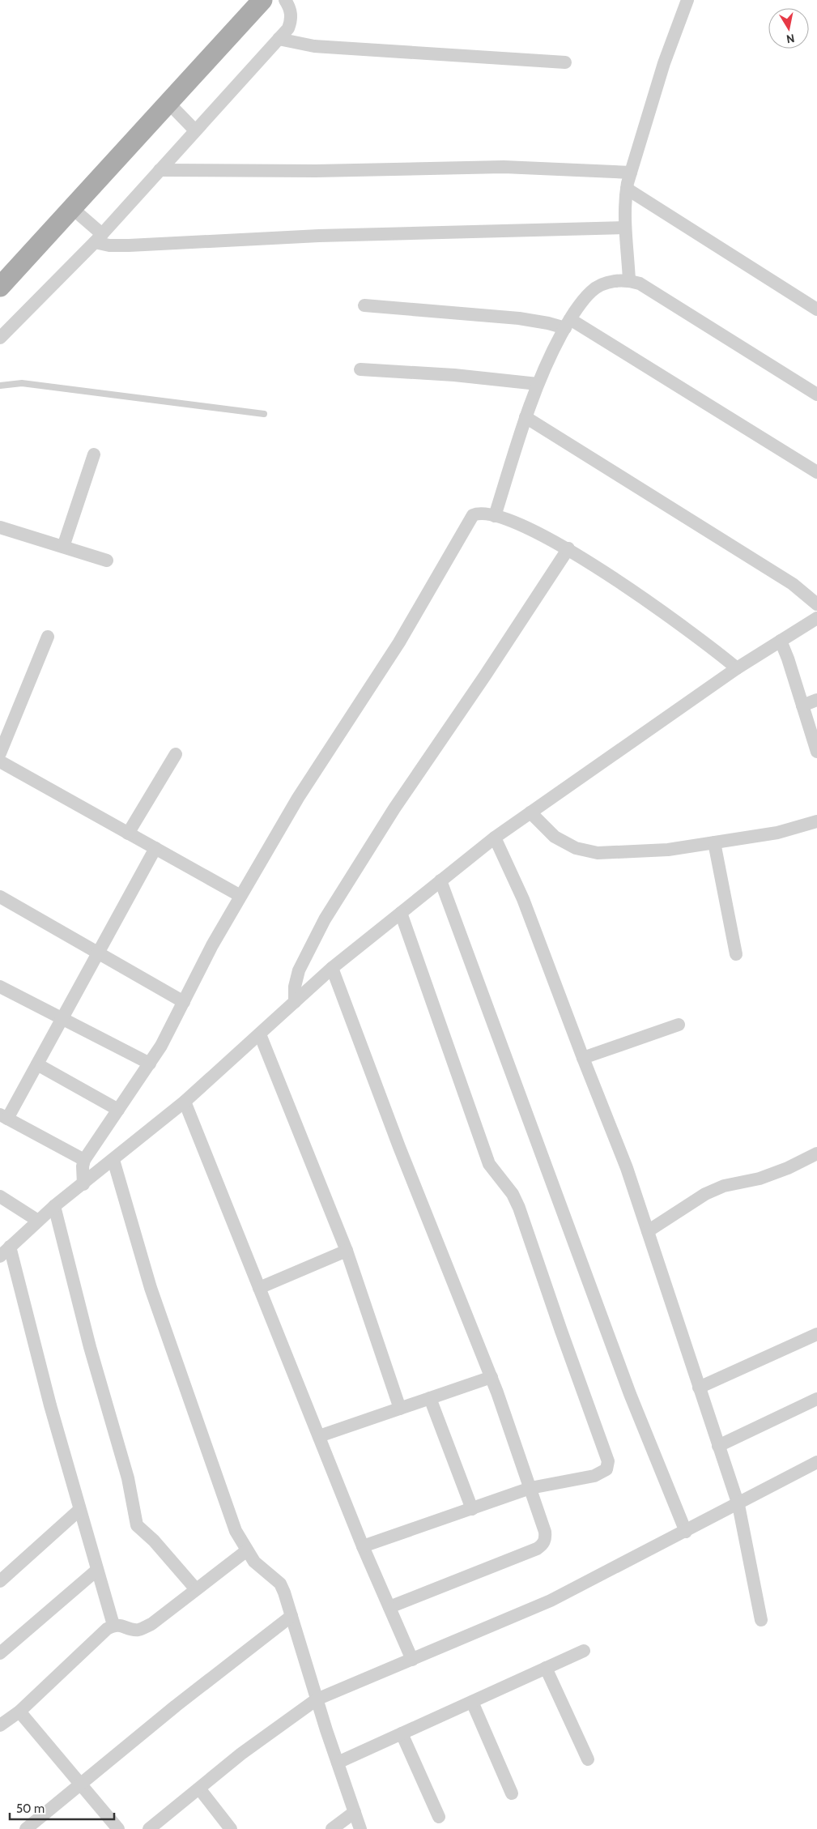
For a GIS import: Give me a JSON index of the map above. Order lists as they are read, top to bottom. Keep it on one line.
{"scale_bar":"50 m","north":"bottom"}
